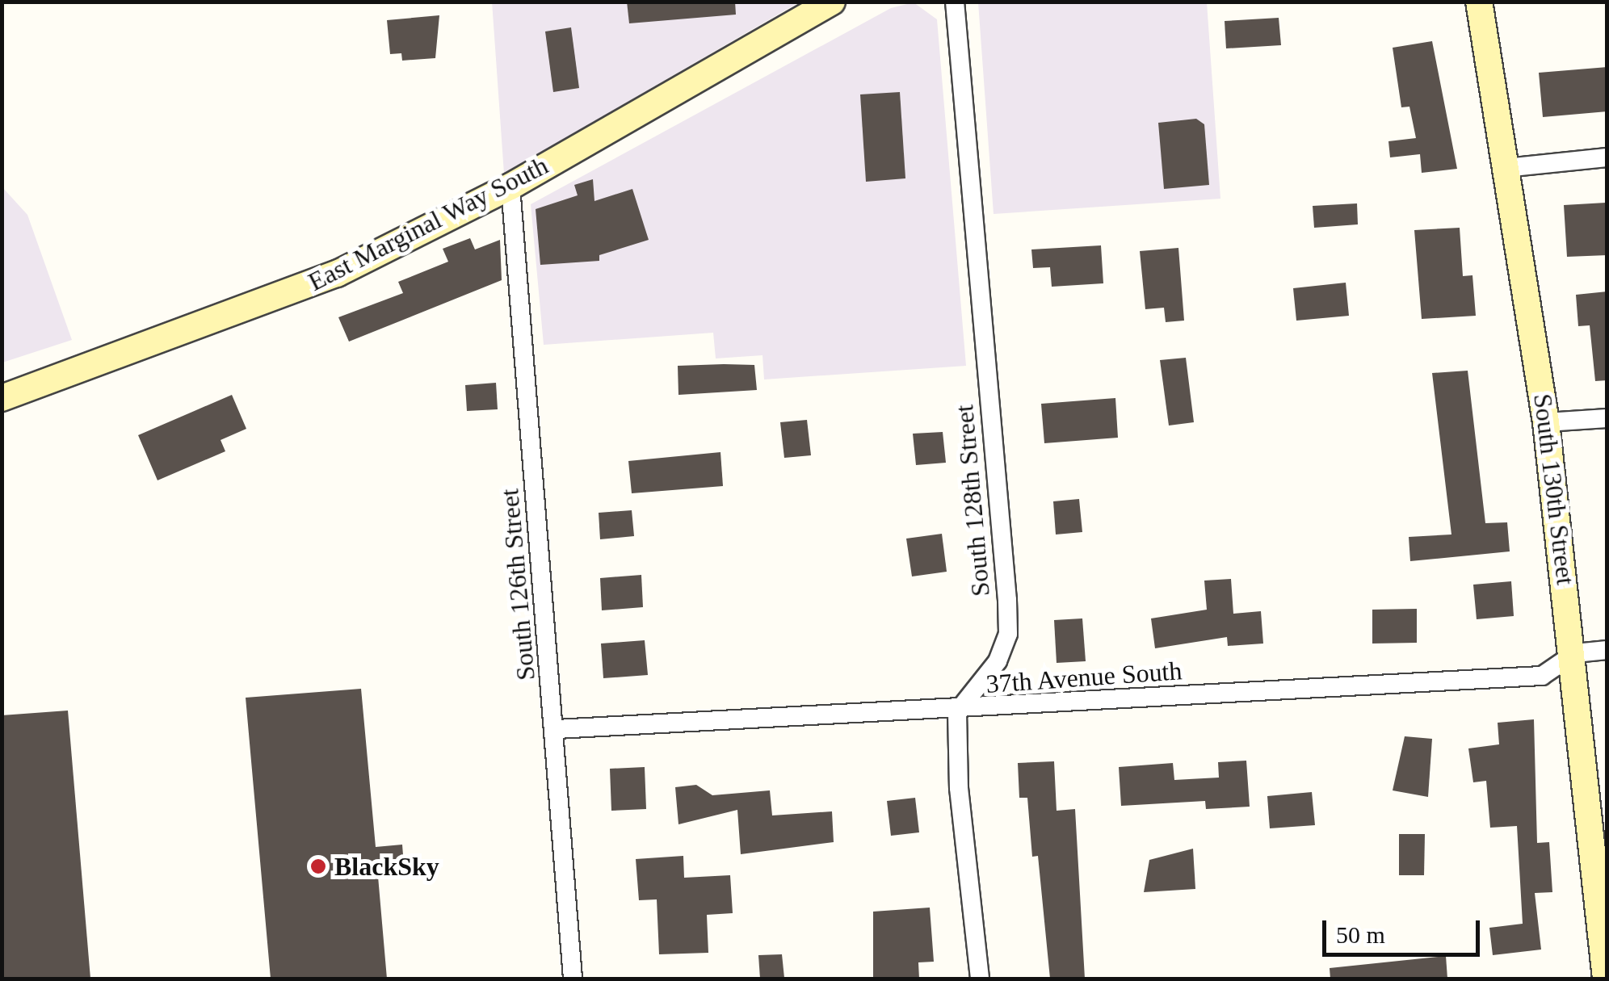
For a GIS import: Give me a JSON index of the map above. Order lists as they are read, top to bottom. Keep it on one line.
{"streets":{"street":["East Marginal Way South","South 130th Street","South 128th Street","South 126th Street","37th Avenue South"]},"crossings":[["East Marginal Way South","South 126th Street"],["South 130th Street","37th Avenue South"],["South 128th Street","37th Avenue South"],["South 126th Street","37th Avenue South"]],"places":["BlackSky"],"scale_bar":"50 m"}
